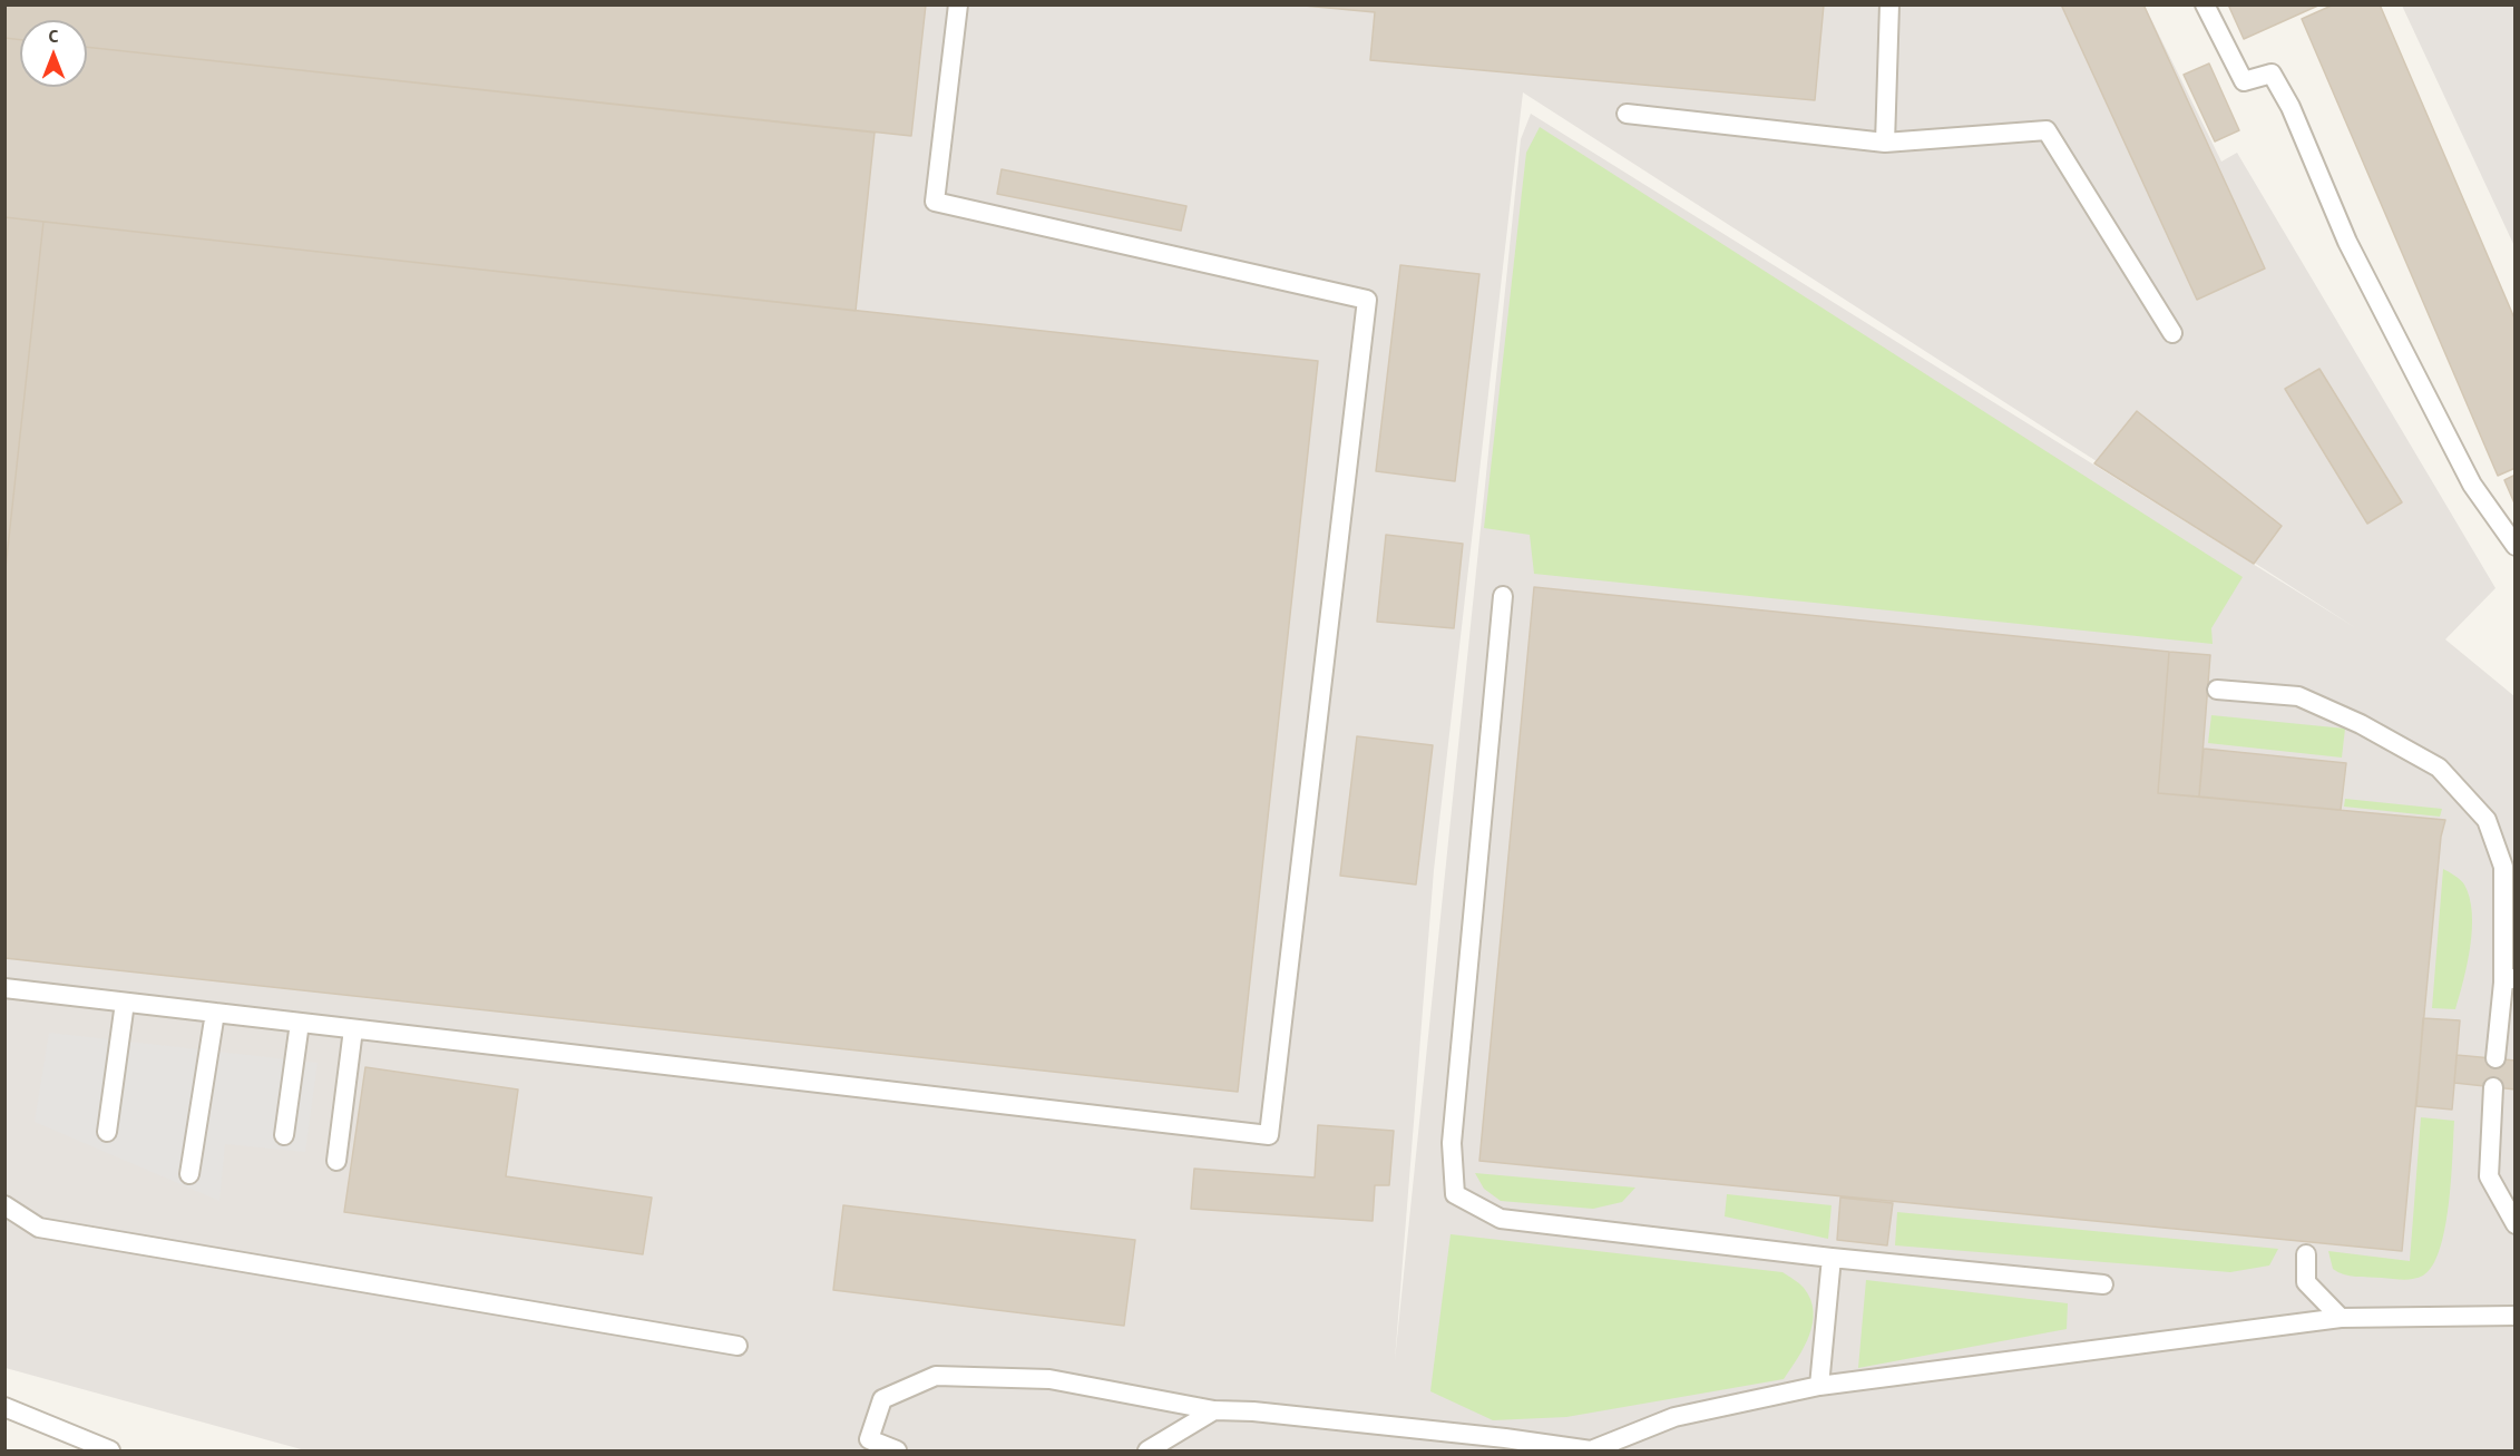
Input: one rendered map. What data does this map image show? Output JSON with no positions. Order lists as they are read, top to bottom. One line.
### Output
{"north":"top"}
